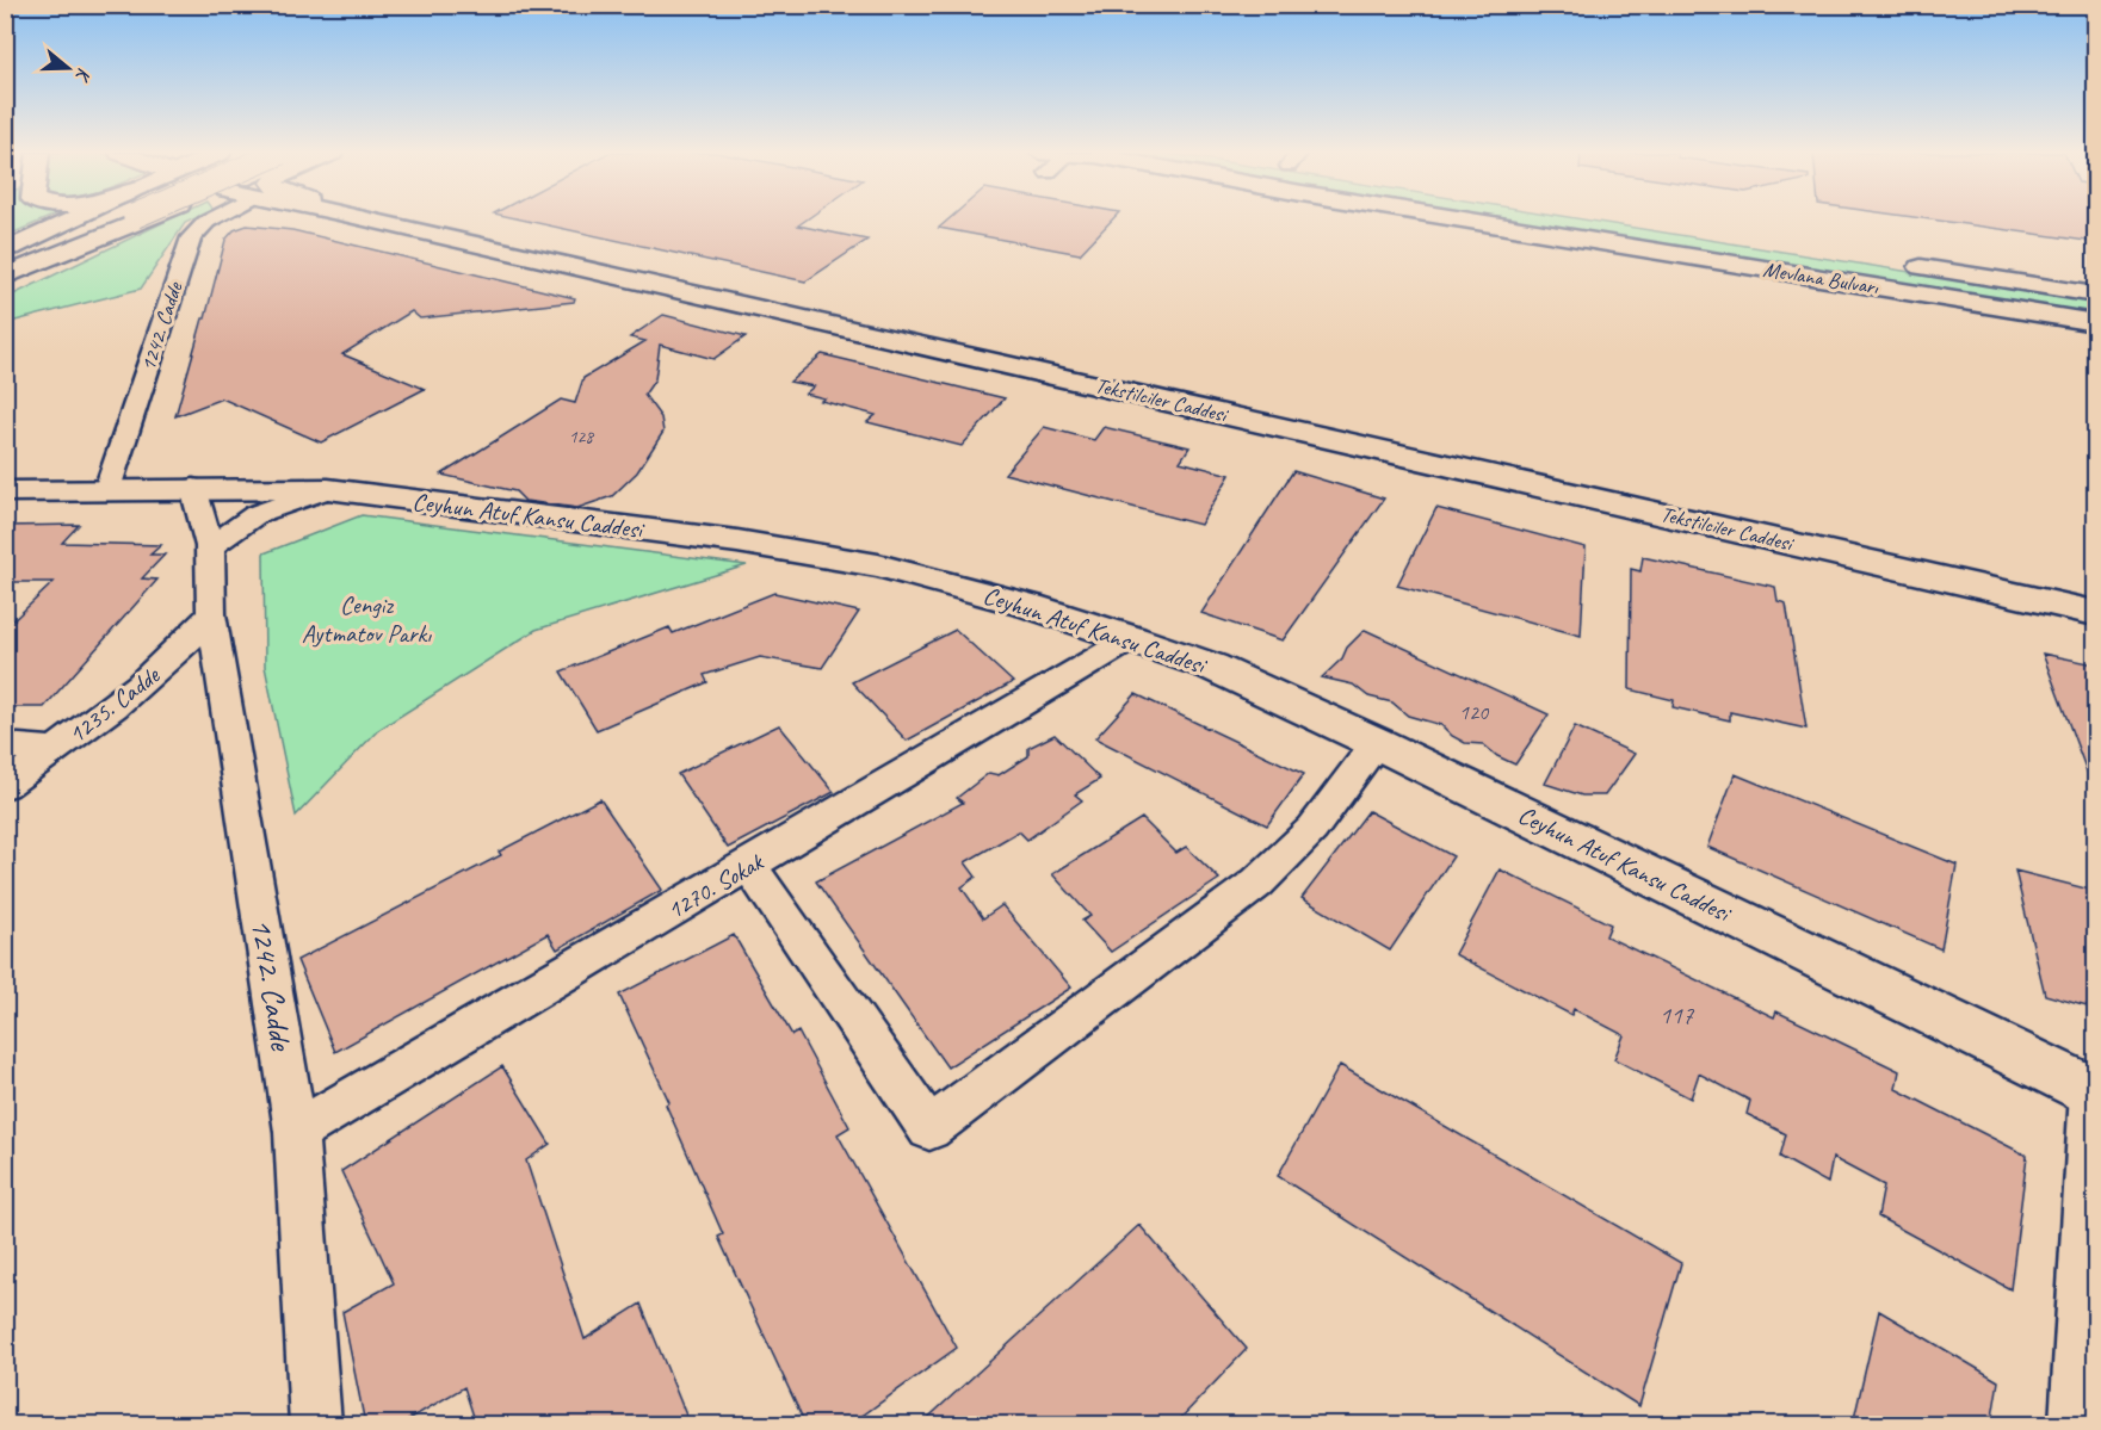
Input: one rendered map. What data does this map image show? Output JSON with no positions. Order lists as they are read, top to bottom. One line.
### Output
{"streets":{"main road":["Mevlana Bulvarı","Tekstilciler Caddesi","Ceyhun Atuf Kansu Caddesi"],"street":["1242. Cadde","1235. Cadde","1270. Sokak"]},"crossings":[["1242. Cadde","Ceyhun Atuf Kansu Caddesi"],["1242. Cadde","1235. Cadde"],["1242. Cadde","1270. Sokak"],["Ceyhun Atuf Kansu Caddesi","1270. Sokak"]],"parks":["Cengiz Aytmatov Parkı"],"house_numbers":["128","120","117"],"north":"right"}
